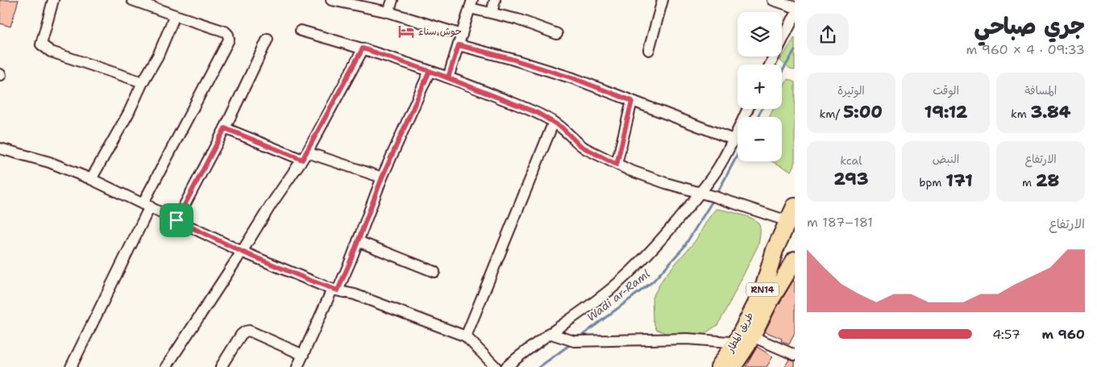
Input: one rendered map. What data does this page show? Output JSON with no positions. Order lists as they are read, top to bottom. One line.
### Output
{"streets":{"main road":["RN14","طريق المطار"]},"water":["Wadi ar-Raml"],"places":{"hotel":["حوش سناء"]},"page":{"heading":["جري صباحي","09:33 · 4 × 960 m"],"map_buttons":["+","−"],"stats":[["المسافة","3.84 km"],["الوقت","19:12"],["الوتيرة","5:00 /km"],["الارتفاع","28 m"],["النبض","171 bpm"],["kcal","293"]],"chart":["الارتفاع","181–187 m"],"list":[{"name":"960 m","note":"4:57"}]}}
